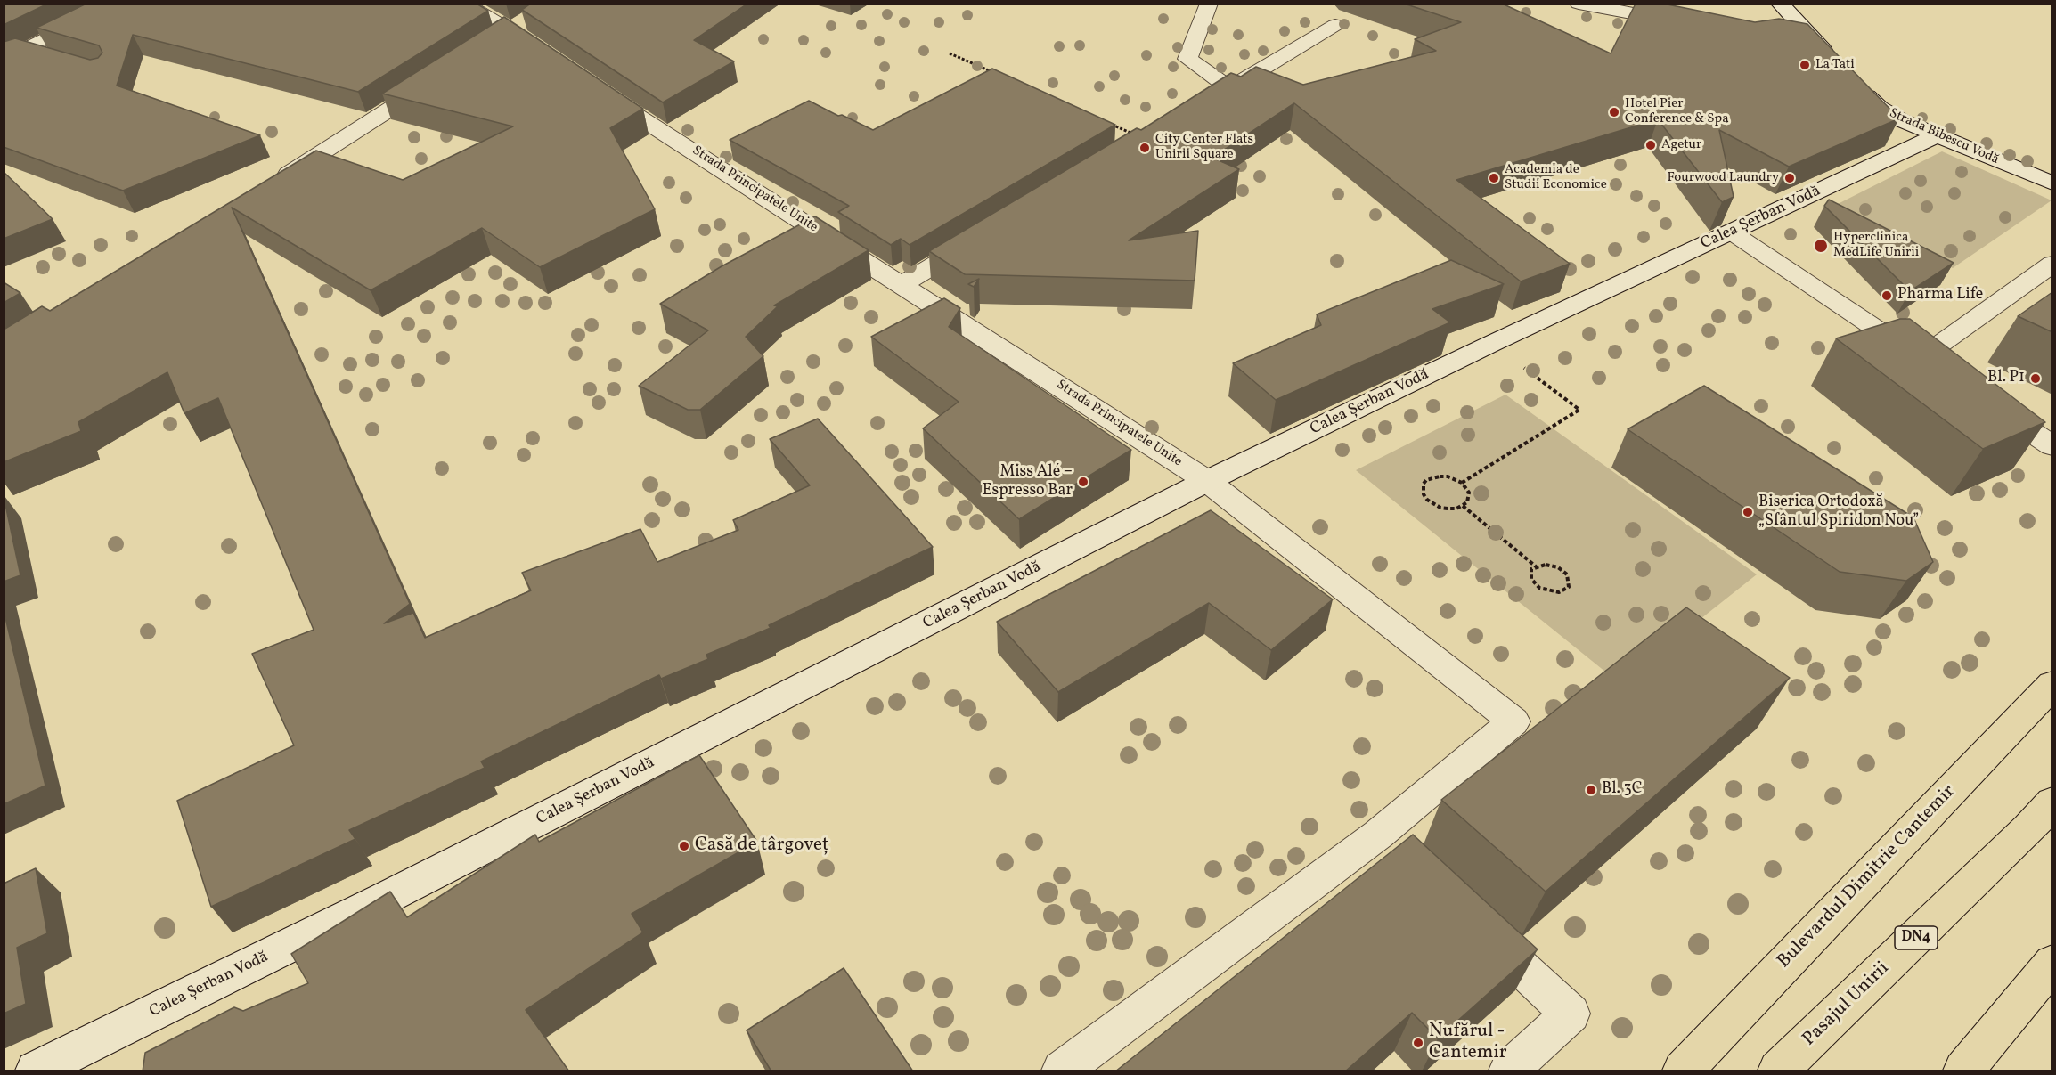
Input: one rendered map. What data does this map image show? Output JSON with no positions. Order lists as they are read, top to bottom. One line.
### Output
{"streets":{"main road":["Bulevardul Dimitrie Cantemir","DN4","Pasajul Unirii"],"street":["Strada Bibescu Vodă","Strada Principatele Unite","Calea Șerban Vodă"]},"crossings":[["Strada Bibescu Vodă","Calea Șerban Vodă"],["Strada Principatele Unite","Calea Șerban Vodă"]],"places":["La Tati","Hotel Pier Conference & Spa","Agetur","City Center Flats Unirii Square","Academia de Studii Economice","Fourwood Laundry","Hyperclinica MedLife Unirii","Pharma Life","Bl. P1","Miss Alé – Espresso Bar","Biserica Ortodoxă „Sfântul Spiridon Nou”","Bl. 3C","Casă de târgoveț","Nufărul - Cantemir"]}
